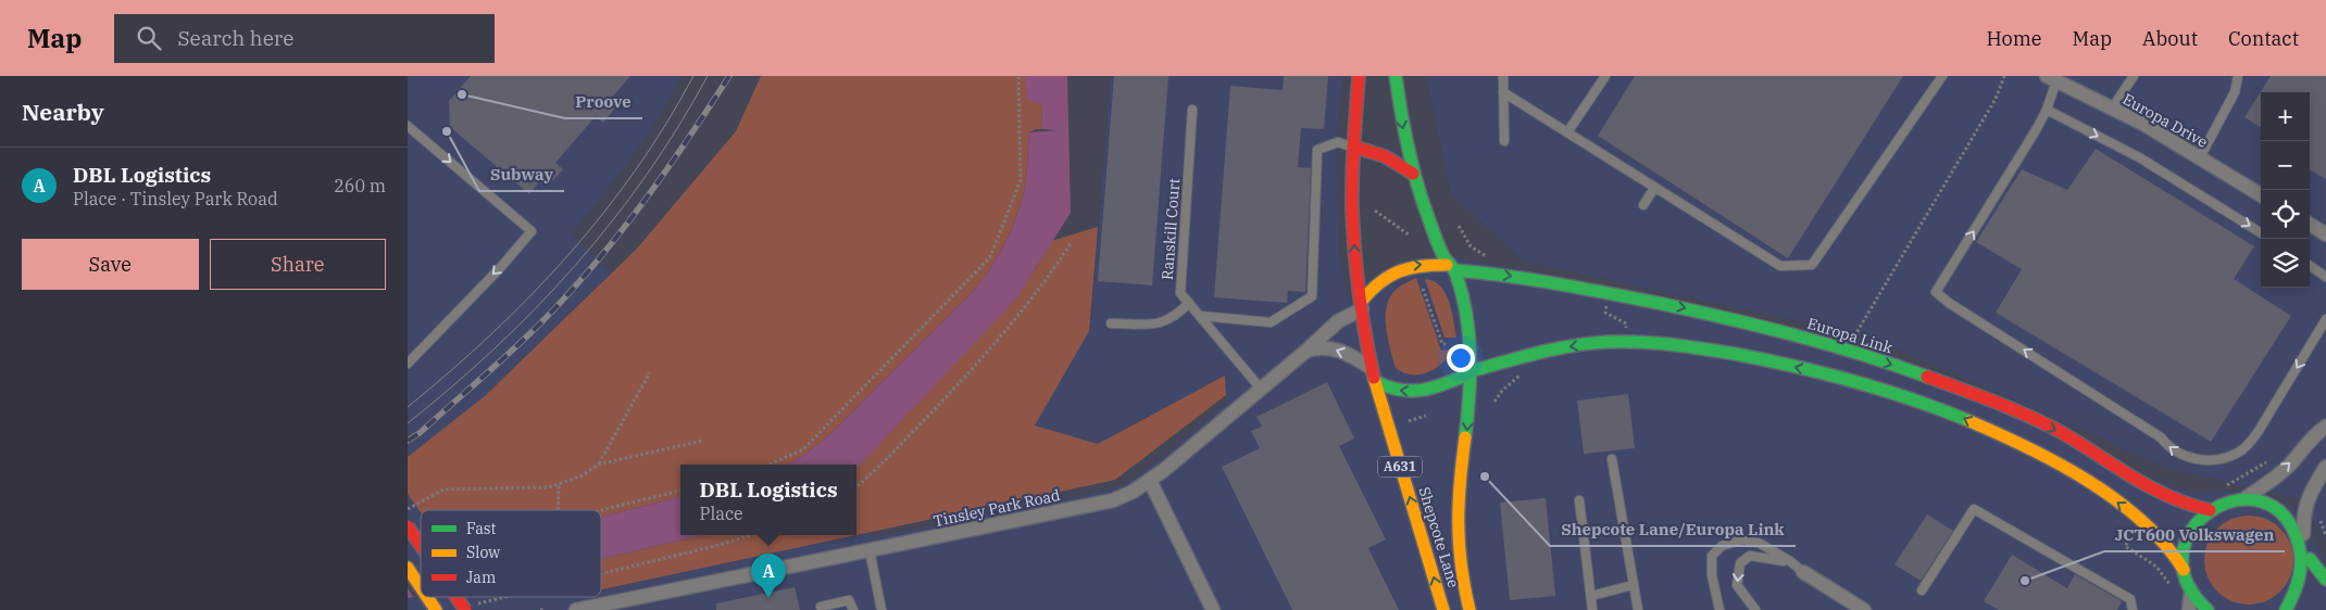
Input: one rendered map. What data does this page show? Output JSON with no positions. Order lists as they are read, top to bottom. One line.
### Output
{"streets":{"main road":["Europa Link","A631","Shepcote Lane"],"street":["Europa Drive","Tinsley Park Road"],"lane":["Ranskill Court"]},"crossings":[["Ranskill Court","Tinsley Park Road"],["Europa Link","Tinsley Park Road"],["Europa Link","Shepcote Lane"],["Tinsley Park Road","Shepcote Lane"]],"places":["Proove","Subway","Shepcote Lane/Europa Link","JCT600 Volkswagen"],"legend":["Fast","Slow","Jam"],"page":{"header":"Map","search":"Search here","nav":["Home","Map","About","Contact"],"heading":"Nearby","map_buttons":["+","−"],"list":[{"mark":"A","name":"DBL Logistics","note":"Place · Tinsley Park Road","value":"260 m"}],"buttons":["Save","Share"],"popup":["DBL Logistics","Place"],"pins":"A"}}
